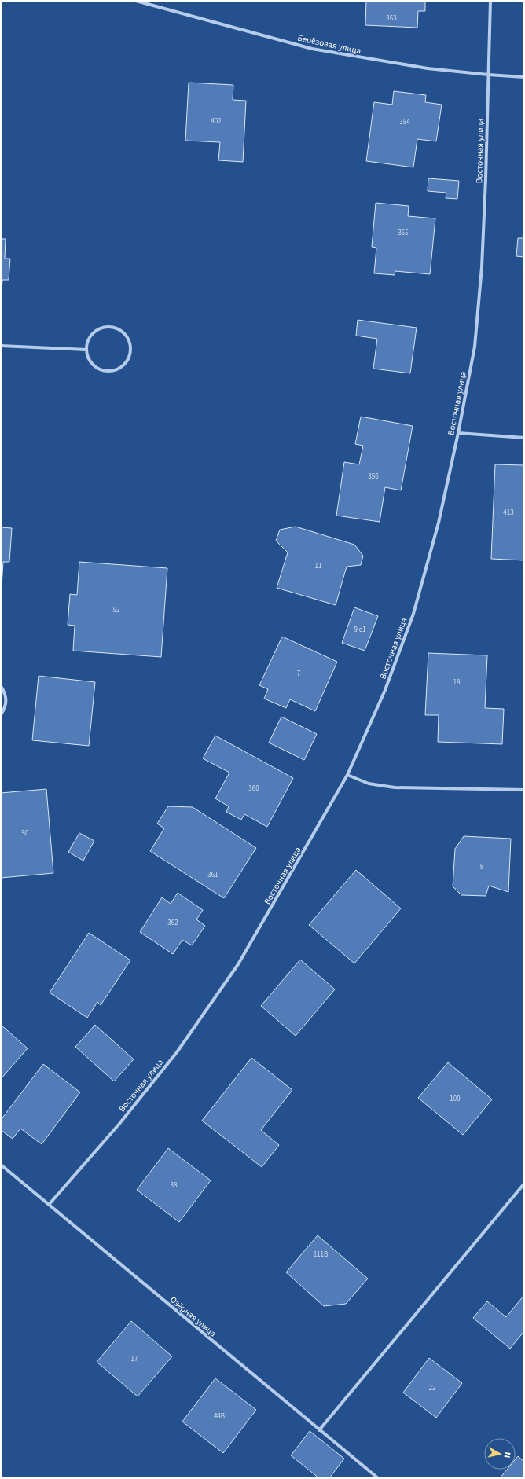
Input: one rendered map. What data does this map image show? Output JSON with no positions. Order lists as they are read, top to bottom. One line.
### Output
{"streets":{"street":["Берёзовая улица","Восточная улица","Озёрная улица"]},"crossings":[["Берёзовая улица","Восточная улица"],["Восточная улица","Озёрная улица"]],"house_numbers":["353","402","354","355","356","413","11","52","9 с1","7","18","360","50","8","361","362","109","38","111В","17","22","44В"],"north":"right"}
